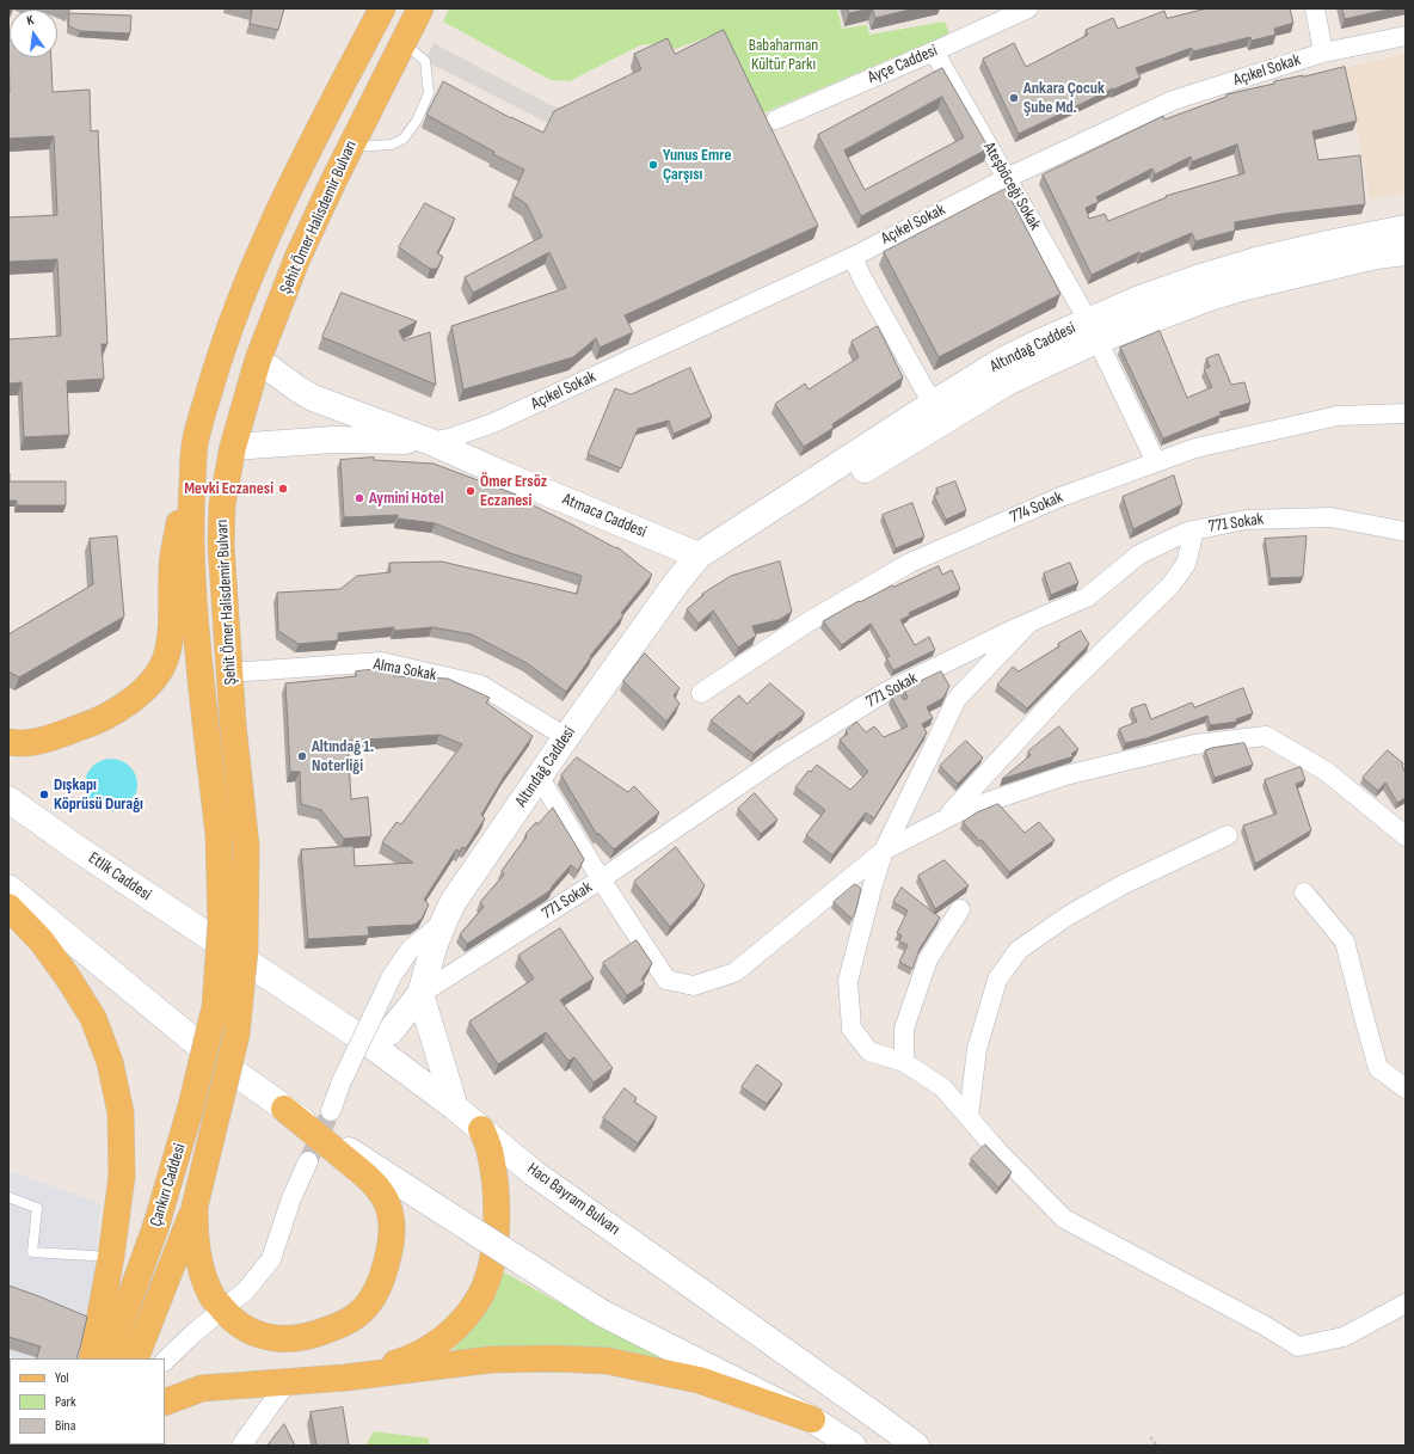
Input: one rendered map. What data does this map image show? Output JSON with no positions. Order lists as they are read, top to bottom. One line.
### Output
{"streets":{"main road":["Şehit Ömer Halisdemir Bulvarı","Altındağ Caddesi","Atmaca Caddesi","Etlik Caddesi","Çankırı Caddesi","Hacı Bayram Bulvarı"],"street":["Ayçe Caddesi","Açıkel Sokak","Ateşböceği Sokak","774 Sokak","771 Sokak","Alma Sokak"]},"crossings":[["Ayçe Caddesi","Ateşböceği Sokak"],["Açıkel Sokak","Ateşböceği Sokak"],["Açıkel Sokak","Atmaca Caddesi"],["Ateşböceği Sokak","Altındağ Caddesi"],["Ateşböceği Sokak","774 Sokak"],["Şehit Ömer Halisdemir Bulvarı","Atmaca Caddesi"],["Şehit Ömer Halisdemir Bulvarı","Alma Sokak"],["Şehit Ömer Halisdemir Bulvarı","Çankırı Caddesi"],["Altındağ Caddesi","Atmaca Caddesi"],["Altındağ Caddesi","771 Sokak"],["Altındağ Caddesi","Alma Sokak"],["Altındağ Caddesi","Hacı Bayram Bulvarı"],["Etlik Caddesi","Hacı Bayram Bulvarı"]],"parks":["Babaharman Kültür Parkı"],"places":["Ankara Çocuk Şube Md.","Yunus Emre Çarşısı","Mevki Eczanesi","Ömer Ersöz Eczanesi","Aymini Hotel","Altındağ 1. Noterliği","Dışkapı Köprüsü Durağı"],"legend":["Yol","Park","Bina"],"north":"top"}
